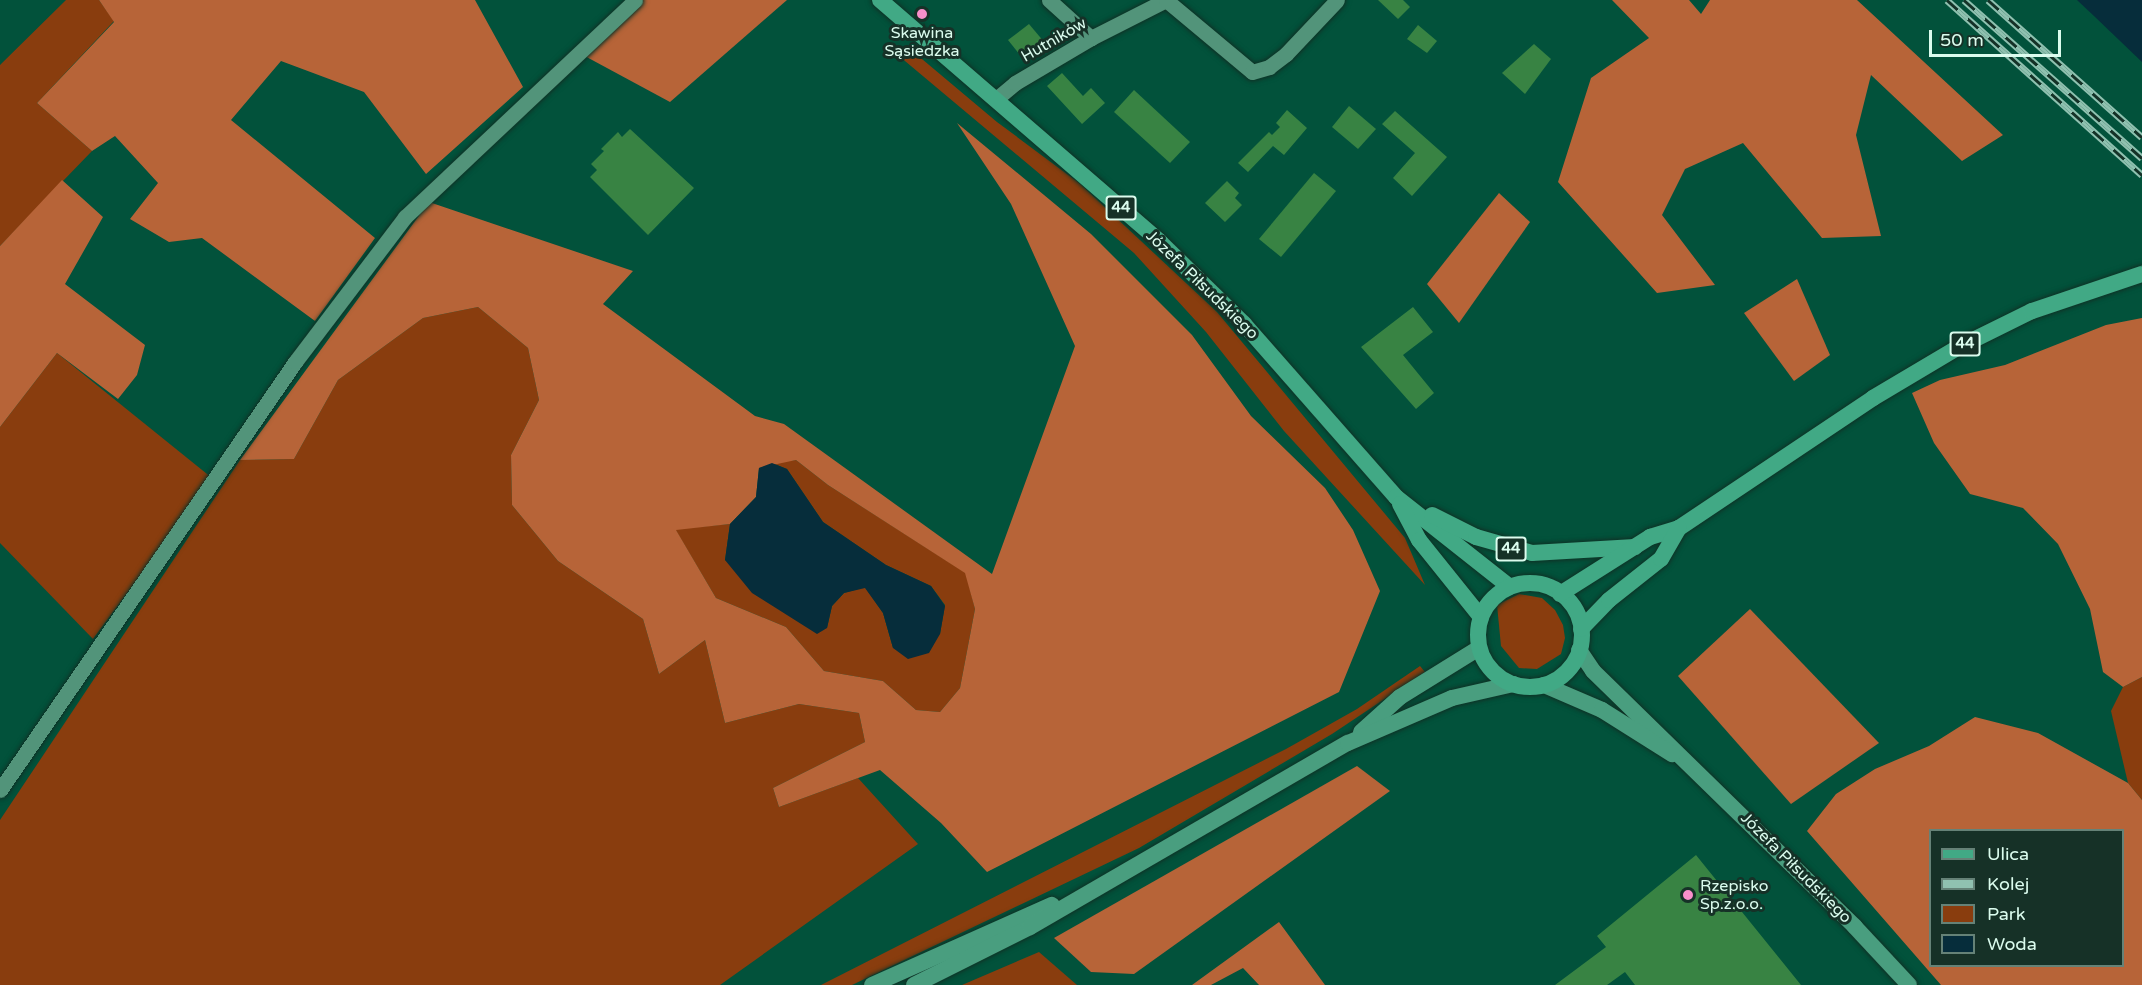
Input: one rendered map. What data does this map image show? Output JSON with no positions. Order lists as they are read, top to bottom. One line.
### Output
{"streets":{"main road":["44","Józefa Piłsudskiego"],"street":["Hutników"]},"crossings":[["Hutników","Józefa Piłsudskiego"],["44","Józefa Piłsudskiego"]],"places":["Skawina Sąsiedzka","Rzepisko Sp.z.o.o."],"legend":["Ulica","Kolej","Park","Woda"],"scale_bar":"50 m"}
